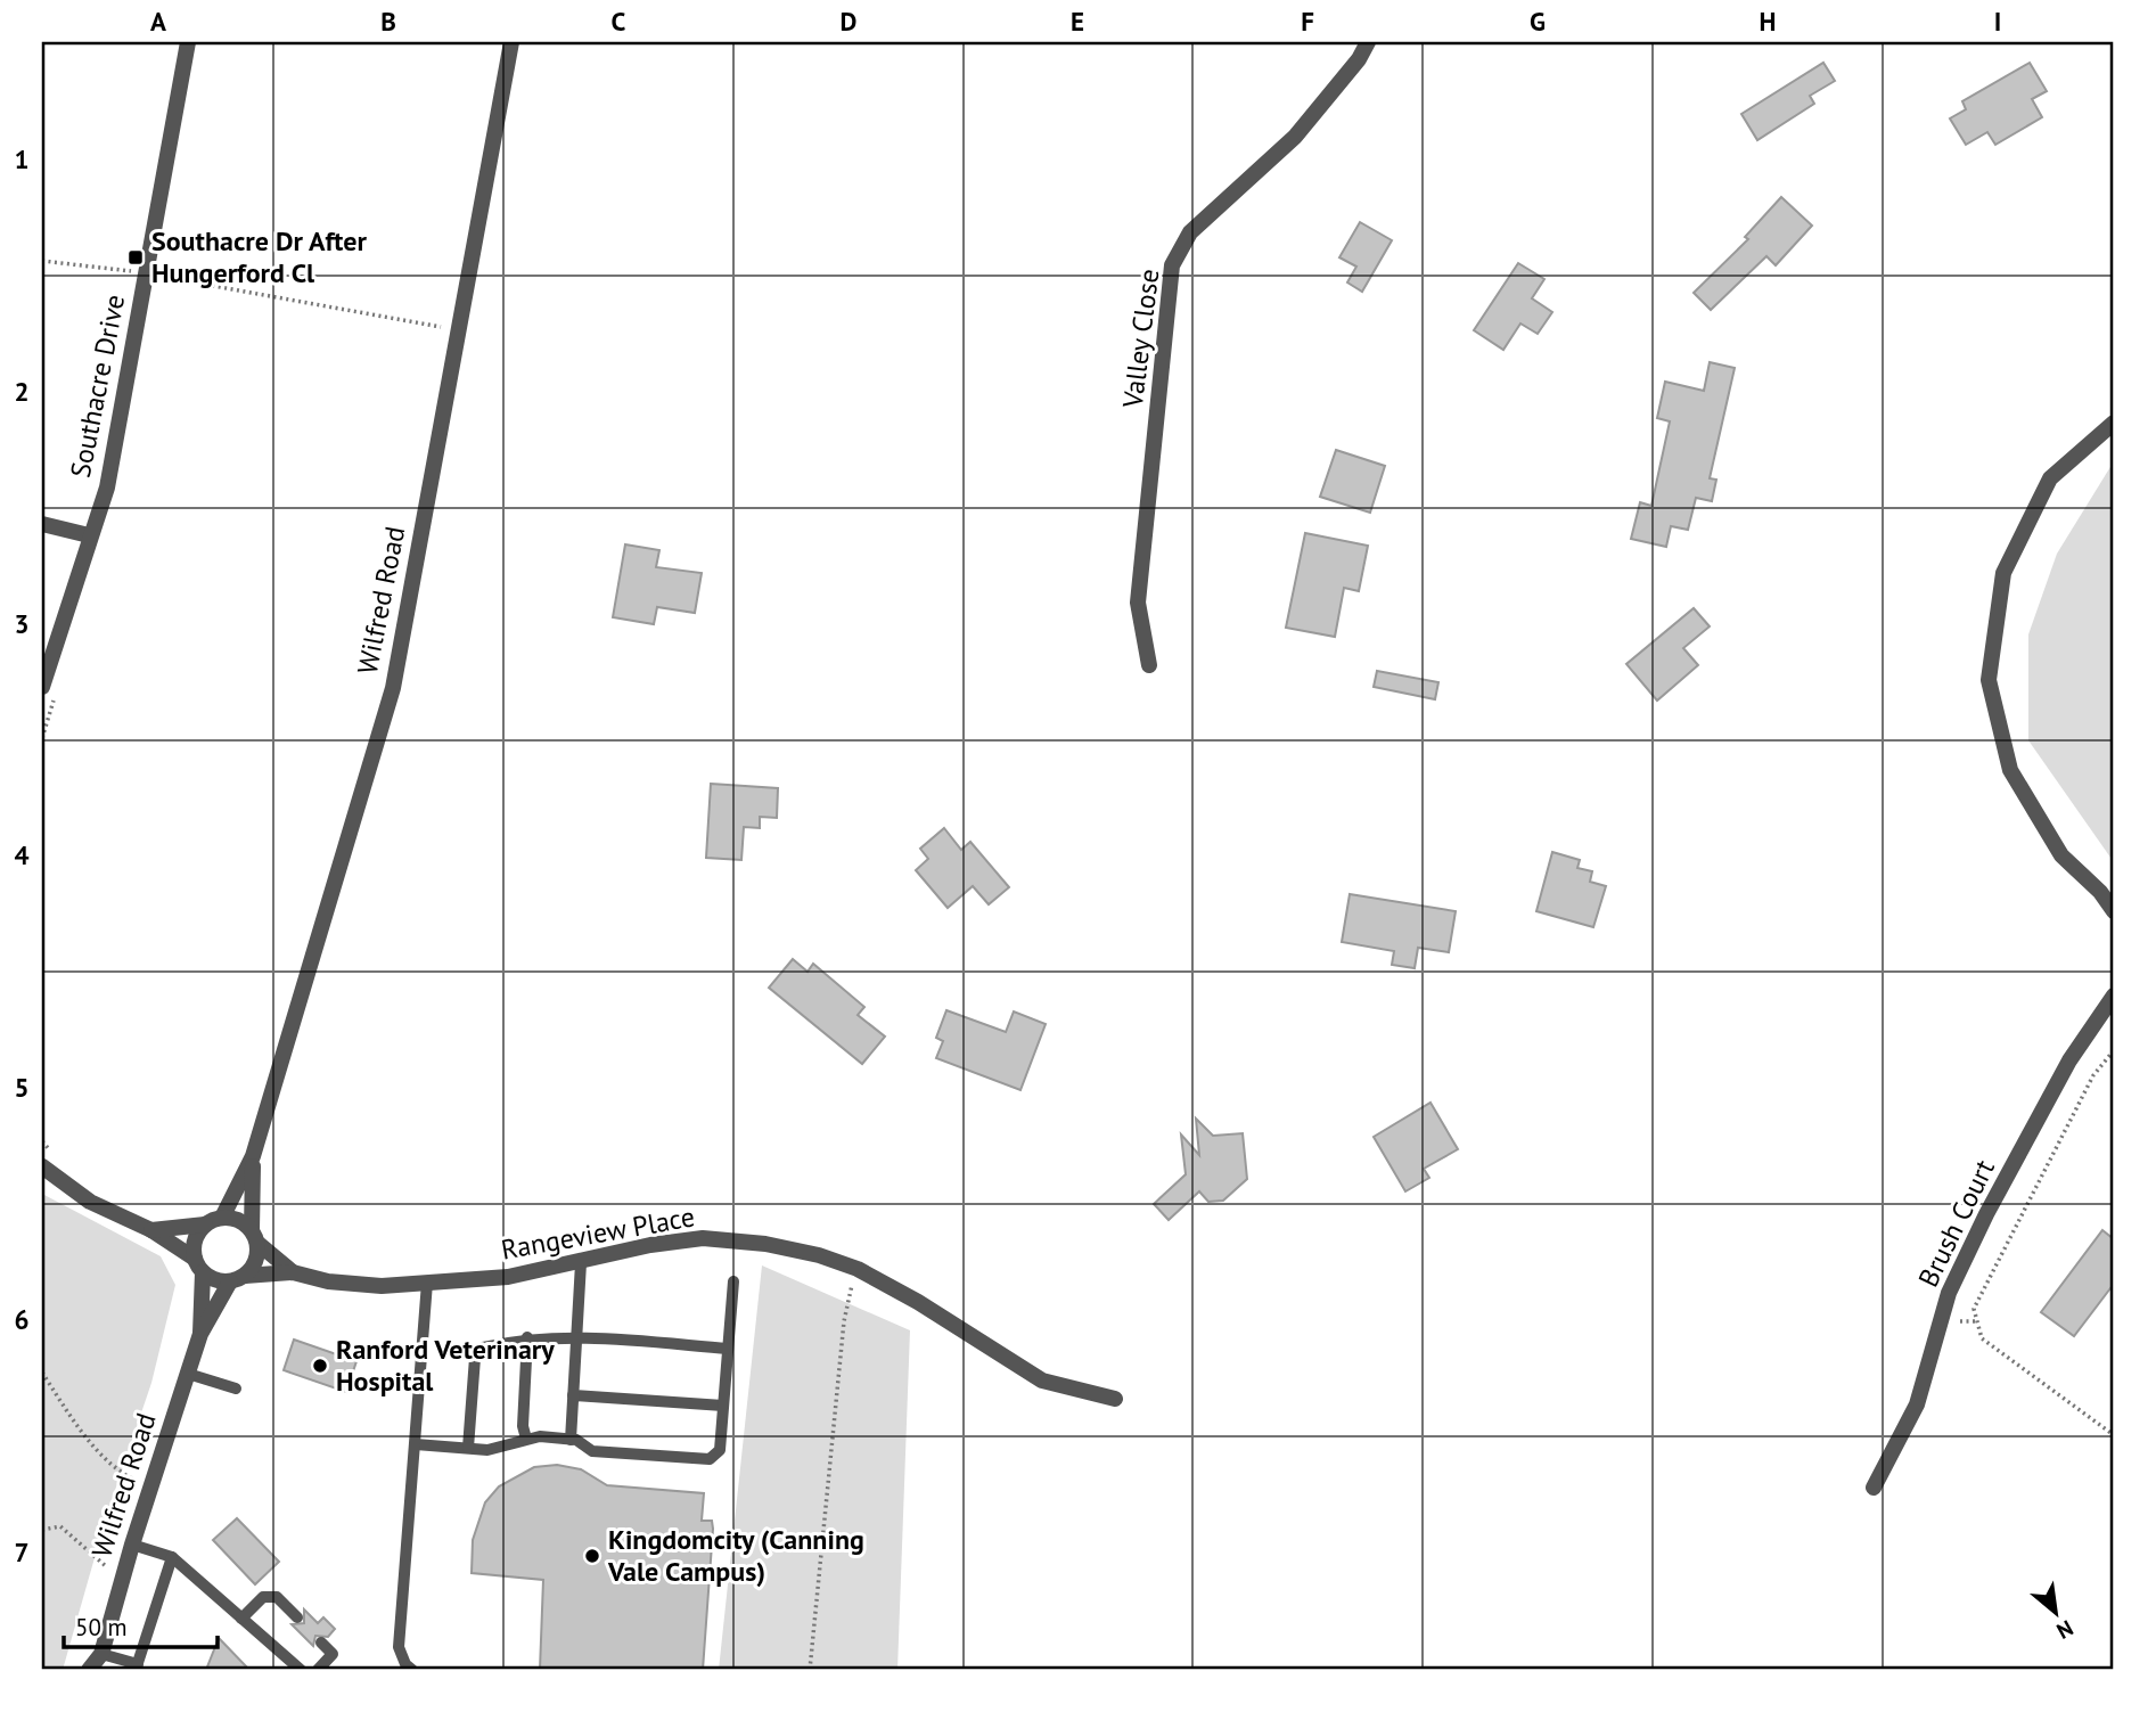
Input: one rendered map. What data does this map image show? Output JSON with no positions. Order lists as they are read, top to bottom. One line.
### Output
{"streets":{"street":["Valley Close","Southacre Drive","Wilfred Road","Brush Court","Rangeview Place"]},"crossings":[["Wilfred Road","Rangeview Place"]],"places":{"transit":["Southacre Dr After Hungerford Cl"],"other":["Ranford Veterinary Hospital","Kingdomcity (Canning Vale Campus)"]},"scale_bar":"50 m","north":"bottom right","grid":{"columns":["A","B","C","D","E","F","G","H","I"],"rows":["1","2","3","4","5","6","7"]}}
